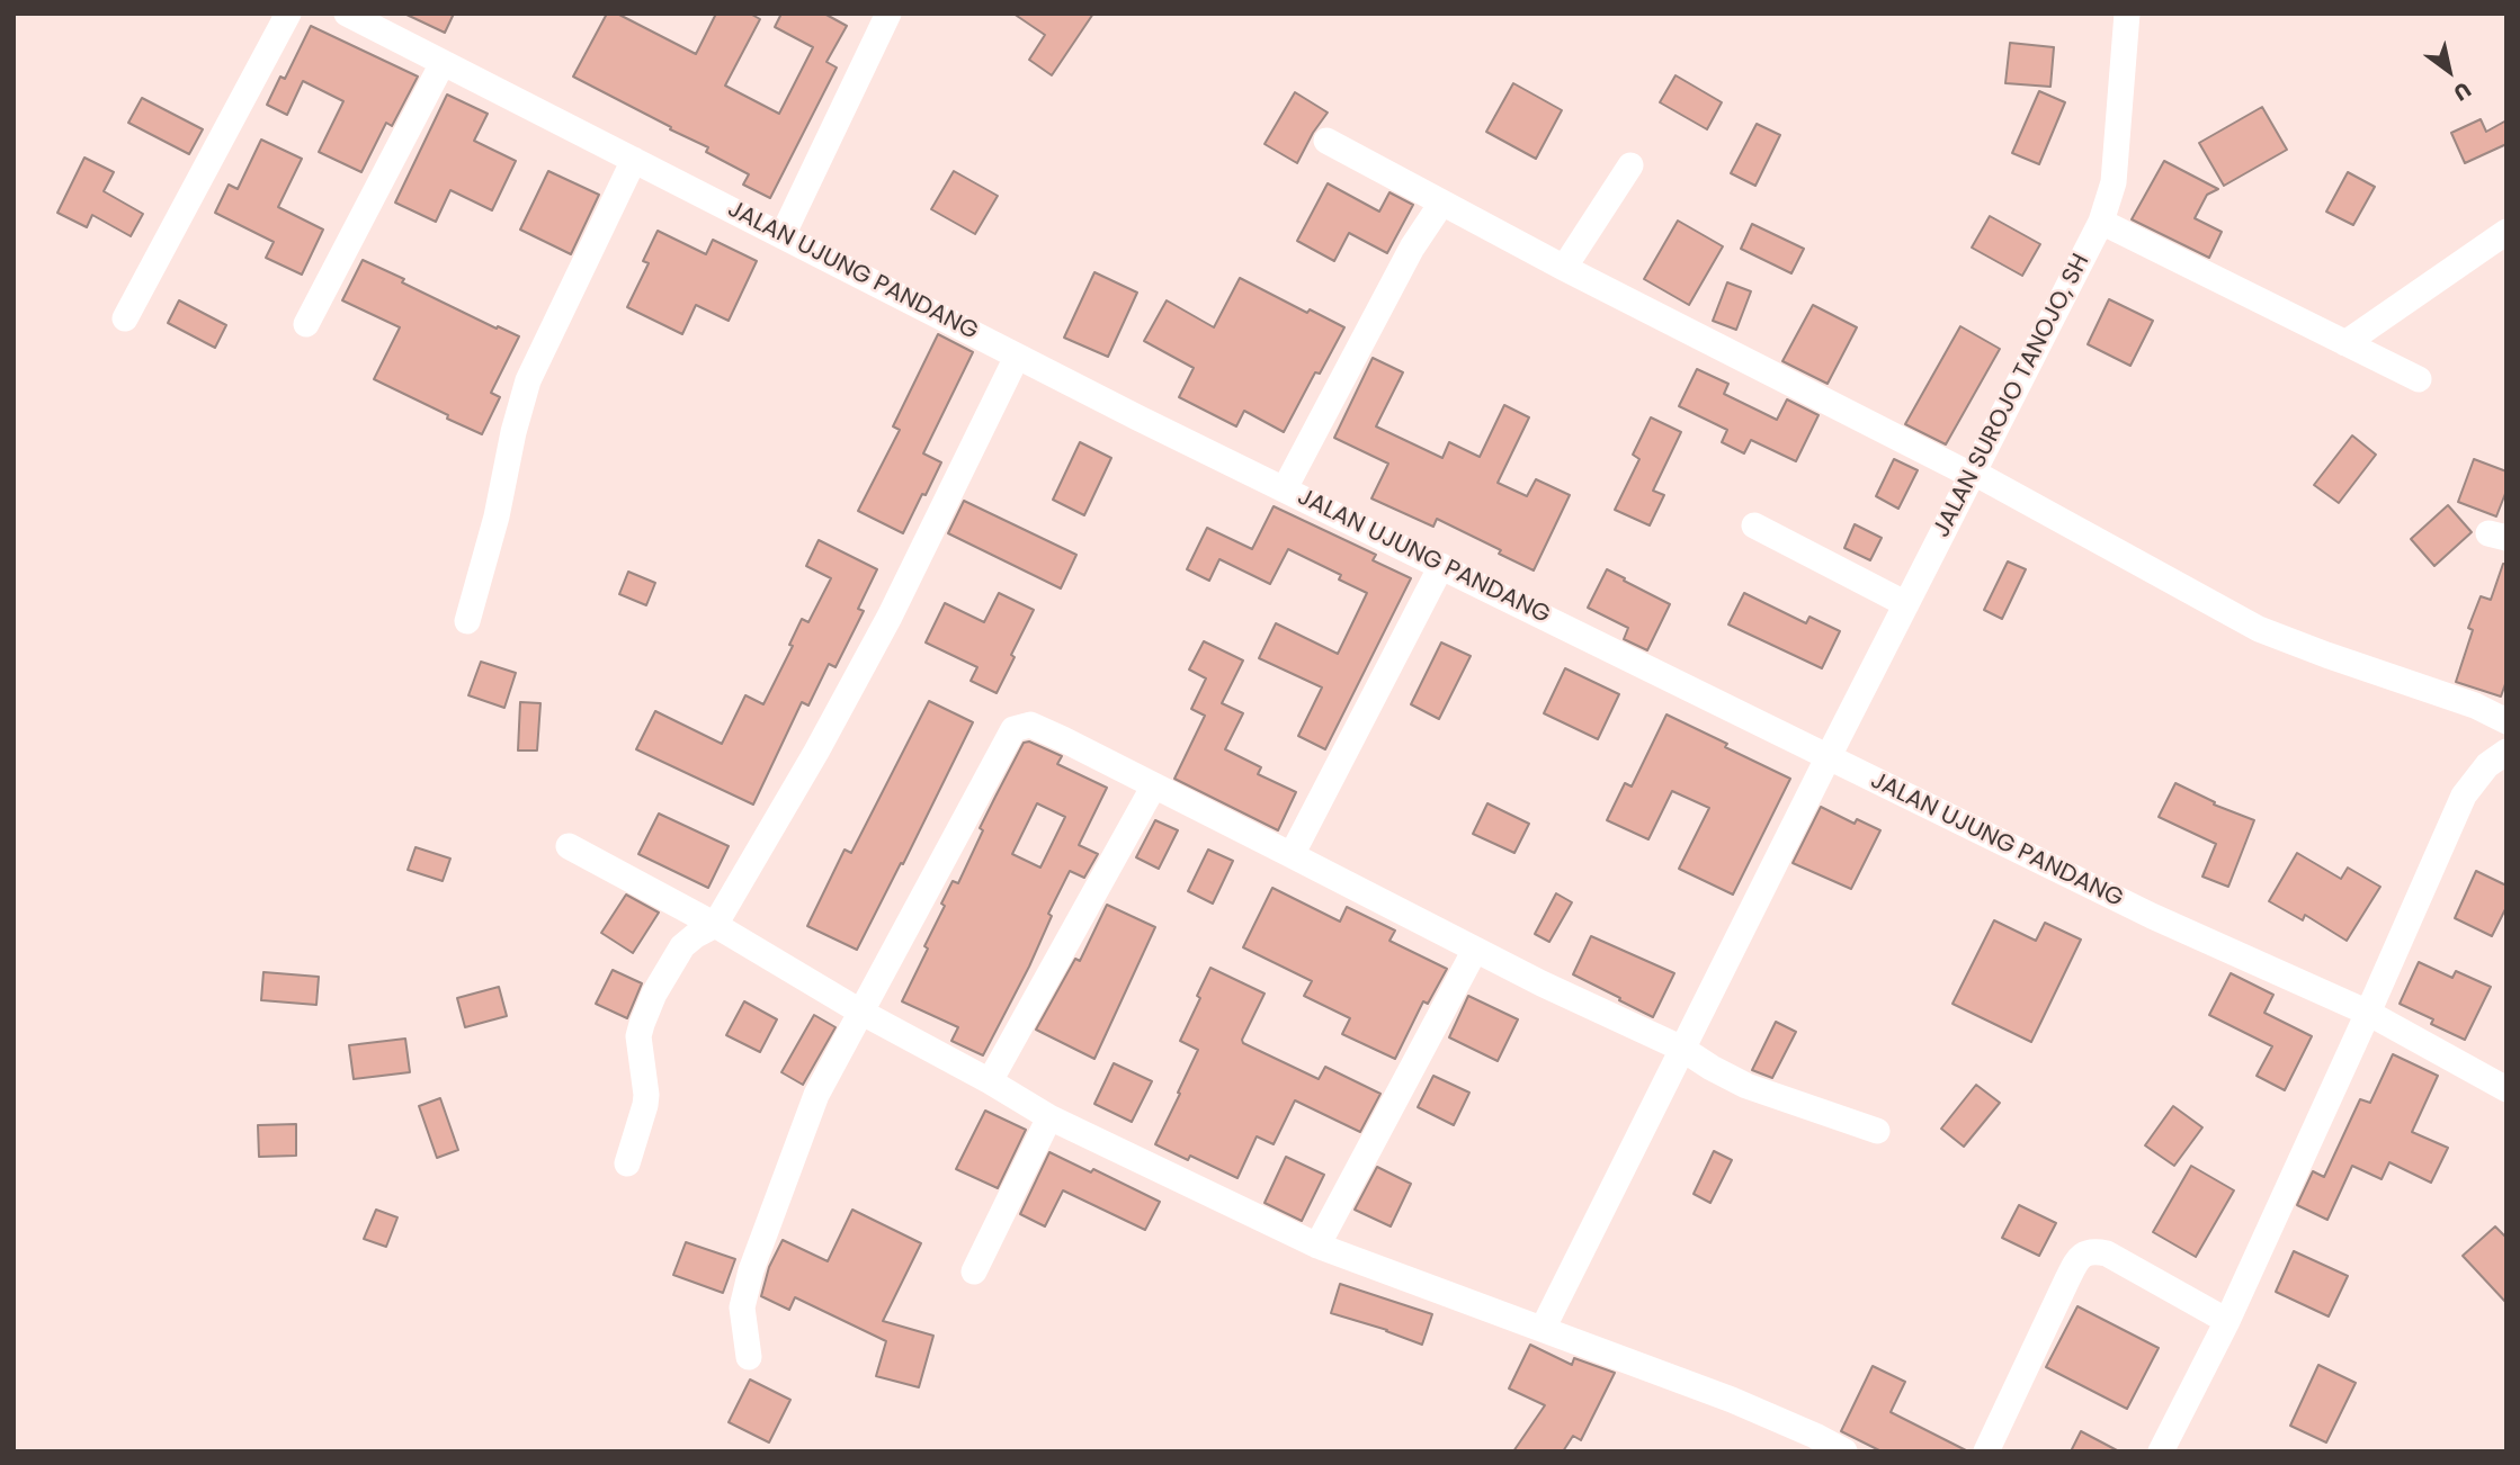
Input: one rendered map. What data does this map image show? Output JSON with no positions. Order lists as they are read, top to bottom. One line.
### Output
{"streets":{"street":["JALAN UJUNG PANDANG","JALAN SUROJO TANOJO, SH"]},"crossings":[["JALAN UJUNG PANDANG","JALAN SUROJO TANOJO, SH"]],"north":"bottom right"}
